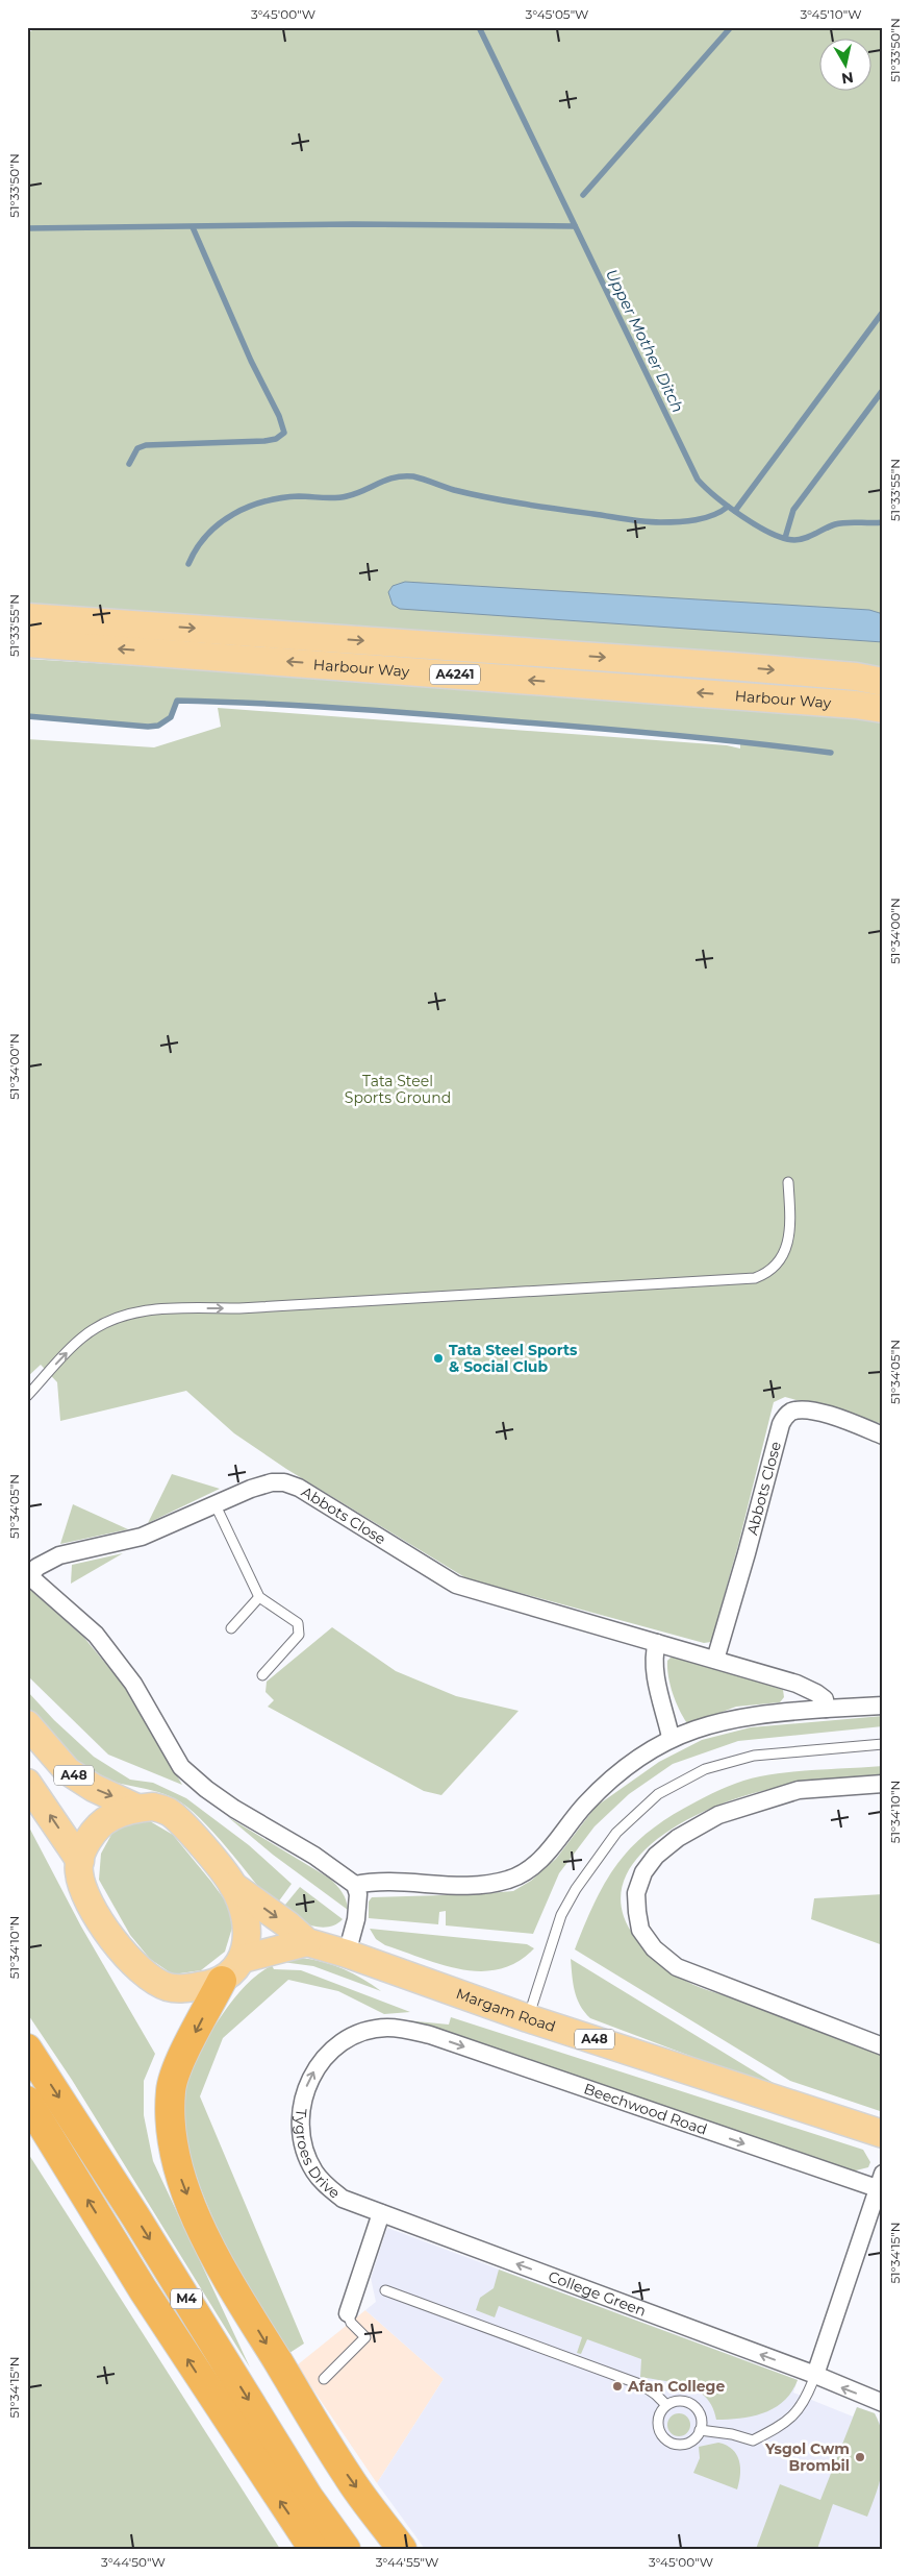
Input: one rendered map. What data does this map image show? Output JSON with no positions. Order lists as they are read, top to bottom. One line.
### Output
{"streets":{"highway":["M4"],"main road":["Harbour Way","A4241","A48","Margam Road"],"street":["Abbots Close","Beechwood Road","Tygroes Drive","College Green"]},"crossings":[["A48","Margam Road"],["Beechwood Road","Tygroes Drive"],["Tygroes Drive","College Green"]],"one_way":["Beechwood Road","College Green"],"water":["Upper Mother Ditch"],"parks":["Tata Steel Sports Ground"],"places":["Tata Steel Sports & Social Club","Afan College","Ysgol Cwm Brombil"],"north":"bottom","coordinates":["3°45'00\"W","3°45'05\"W","3°45'10\"W","51°33'50\"N","51°33'55\"N","51°34'00\"N","51°34'05\"N","51°34'10\"N","51°34'15\"N","3°44'50\"W","3°44'55\"W"]}
